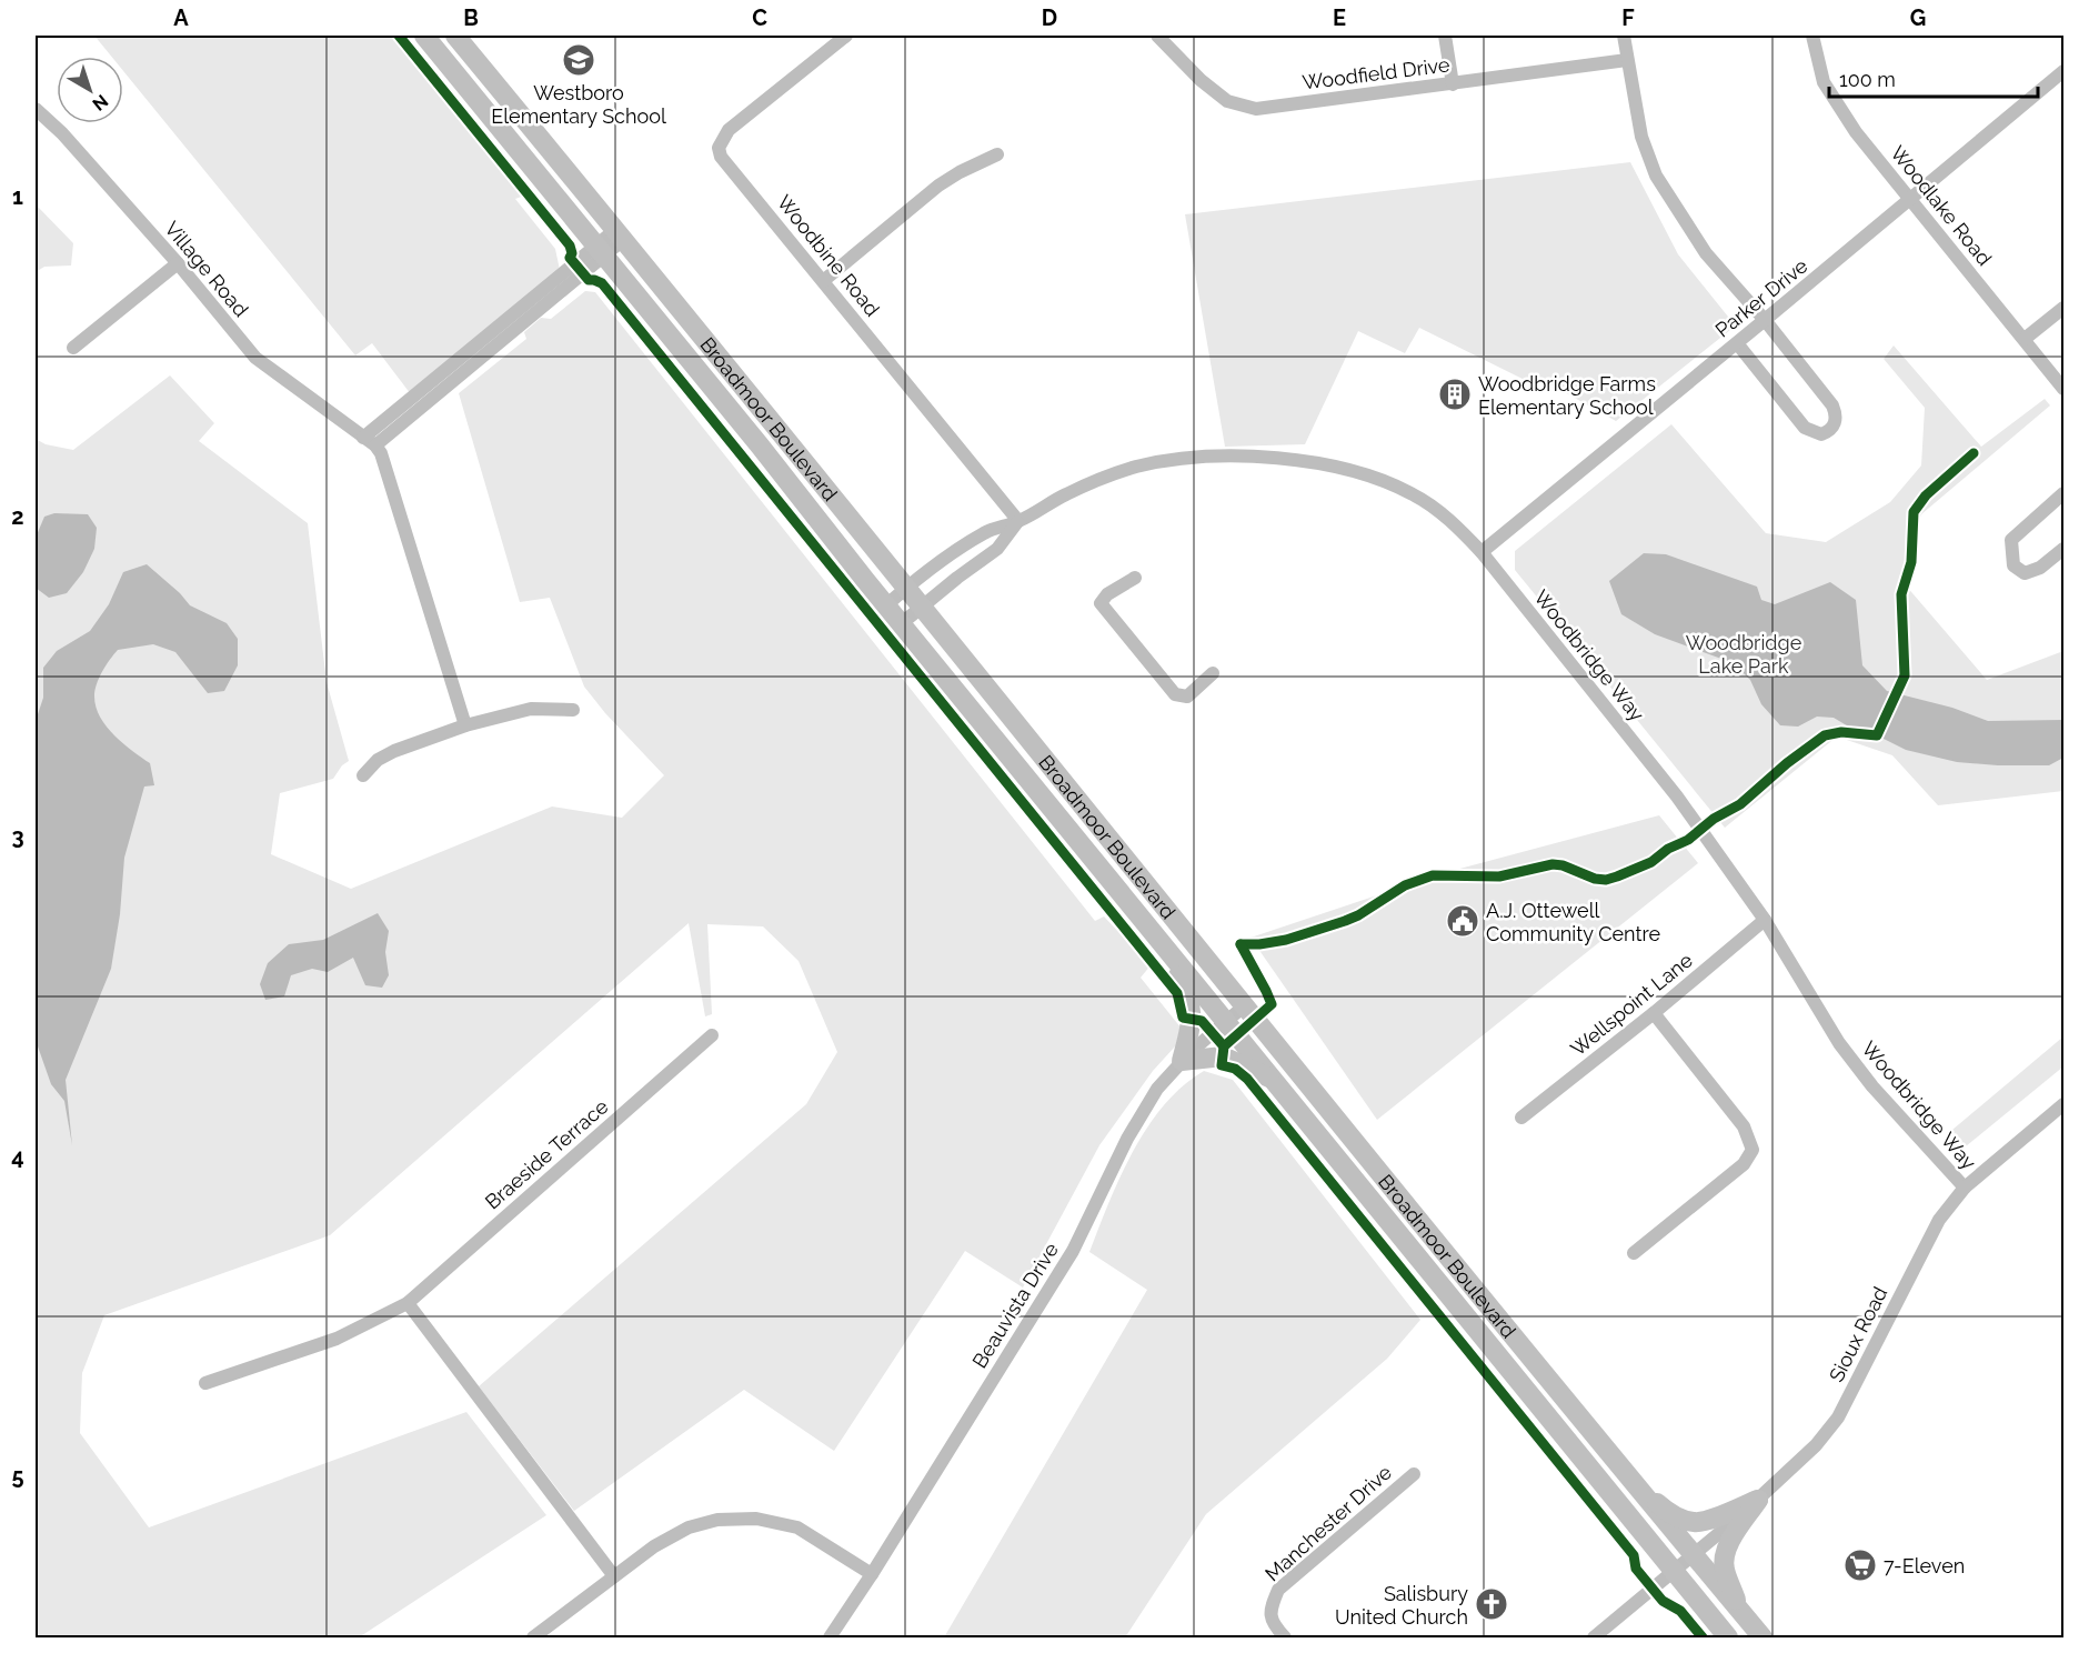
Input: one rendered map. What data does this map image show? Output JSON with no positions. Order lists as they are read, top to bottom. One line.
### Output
{"streets":{"main road":["Broadmoor Boulevard"],"street":["Woodfield Drive","Woodlake Road","Woodbine Road","Village Road","Parker Drive","Woodbridge Way","Wellspoint Lane","Braeside Terrace","Beauvista Drive","Sioux Road","Manchester Drive"]},"crossings":[["Woodlake Road","Parker Drive"],["Woodbine Road","Woodbridge Way"],["Parker Drive","Woodbridge Way"],["Broadmoor Boulevard","Woodbridge Way"],["Broadmoor Boulevard","Beauvista Drive"],["Broadmoor Boulevard","Sioux Road"],["Woodbridge Way","Wellspoint Lane"],["Woodbridge Way","Sioux Road"]],"parks":["Woodbridge Lake Park"],"places":{"school or university":["Westboro Elementary School"],"building":["Woodbridge Farms Elementary School"],"public building":["A.J. Ottewell Community Centre"],"supermarket":["7-Eleven"],"church":["Salisbury United Church"]},"scale_bar":"100 m","north":"bottom right","grid":{"columns":["A","B","C","D","E","F","G"],"rows":["1","2","3","4","5"]}}
